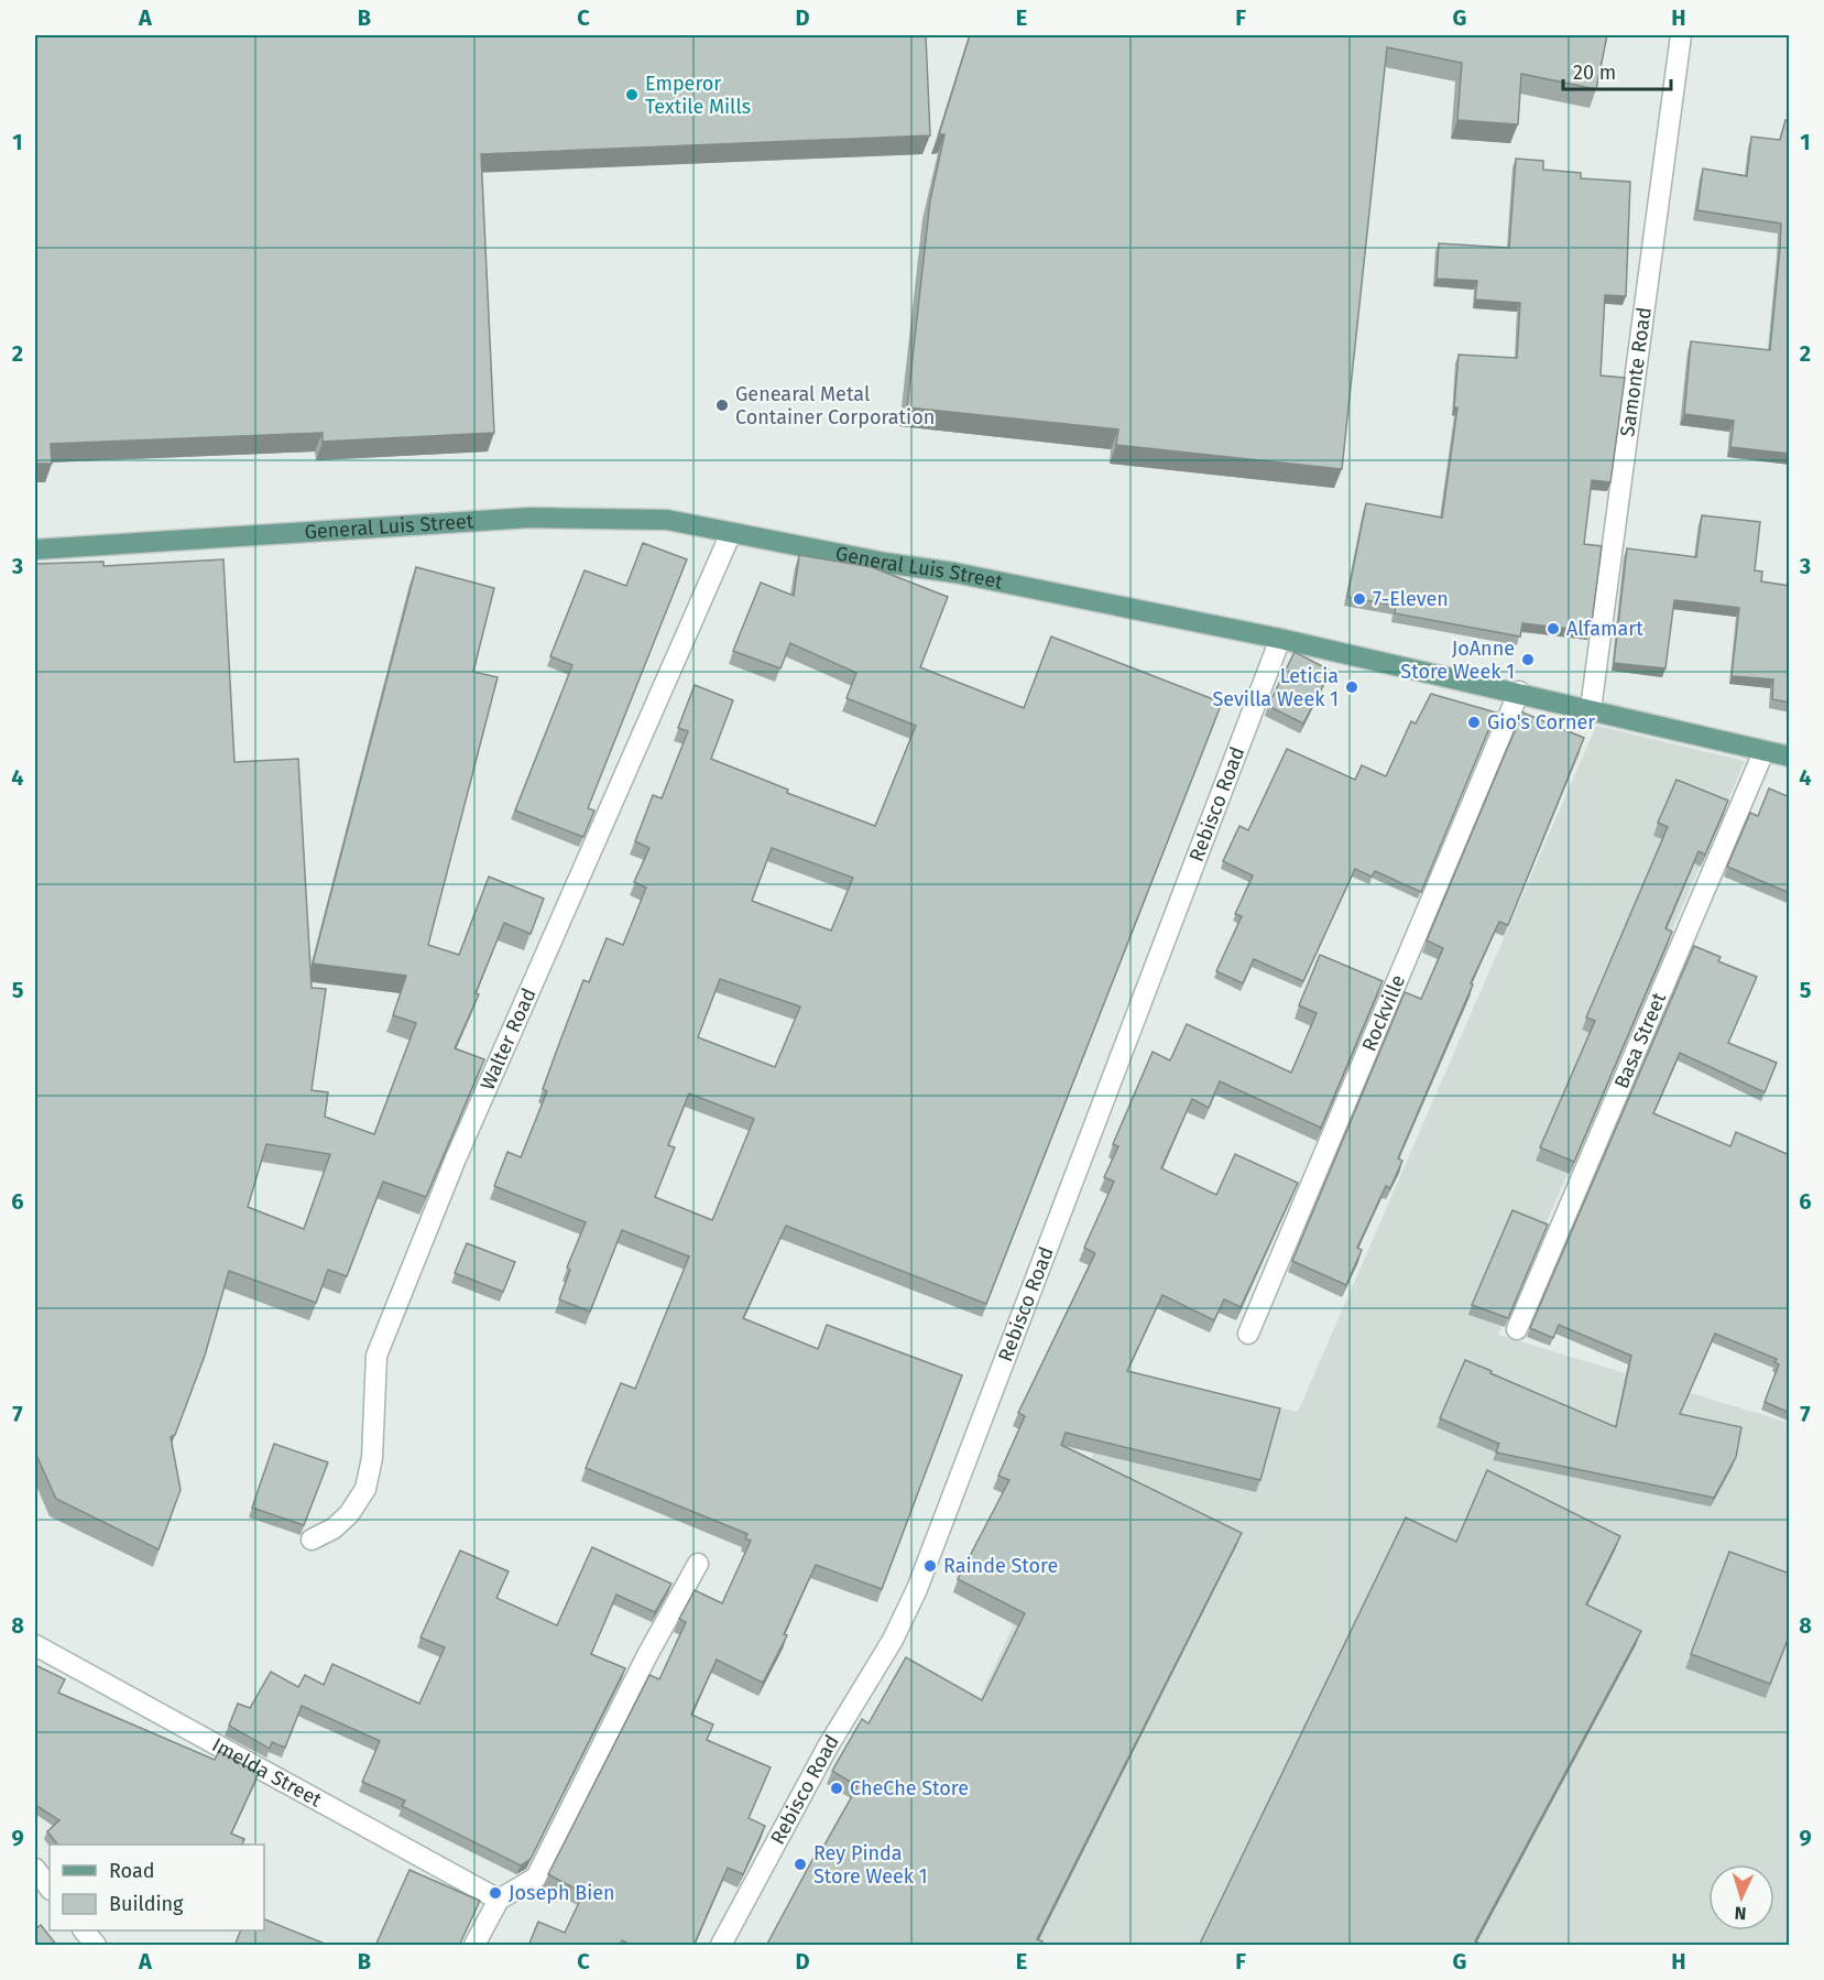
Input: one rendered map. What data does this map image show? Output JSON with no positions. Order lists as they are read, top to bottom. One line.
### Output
{"streets":{"main road":["General Luis Street"],"street":["Samonte Road","Rebisco Road","Rockville","Walter Road","Basa Street","Imelda Street"]},"crossings":[["Samonte Road","General Luis Street"],["General Luis Street","Rebisco Road"],["General Luis Street","Rockville"],["General Luis Street","Walter Road"],["General Luis Street","Basa Street"]],"places":["Emperor Textile Mills","Genearal Metal Container Corporation","7-Eleven","Alfamart","JoAnne Store Week 1","Leticia Sevilla Week 1","Gio's Corner","Rainde Store","CheChe Store","Rey Pinda Store Week 1","Joseph Bien"],"legend":["Road","Building"],"scale_bar":"20 m","north":"bottom","grid":{"columns":["A","B","C","D","E","F","G","H"],"rows":["1","2","3","4","5","6","7","8","9"]}}
